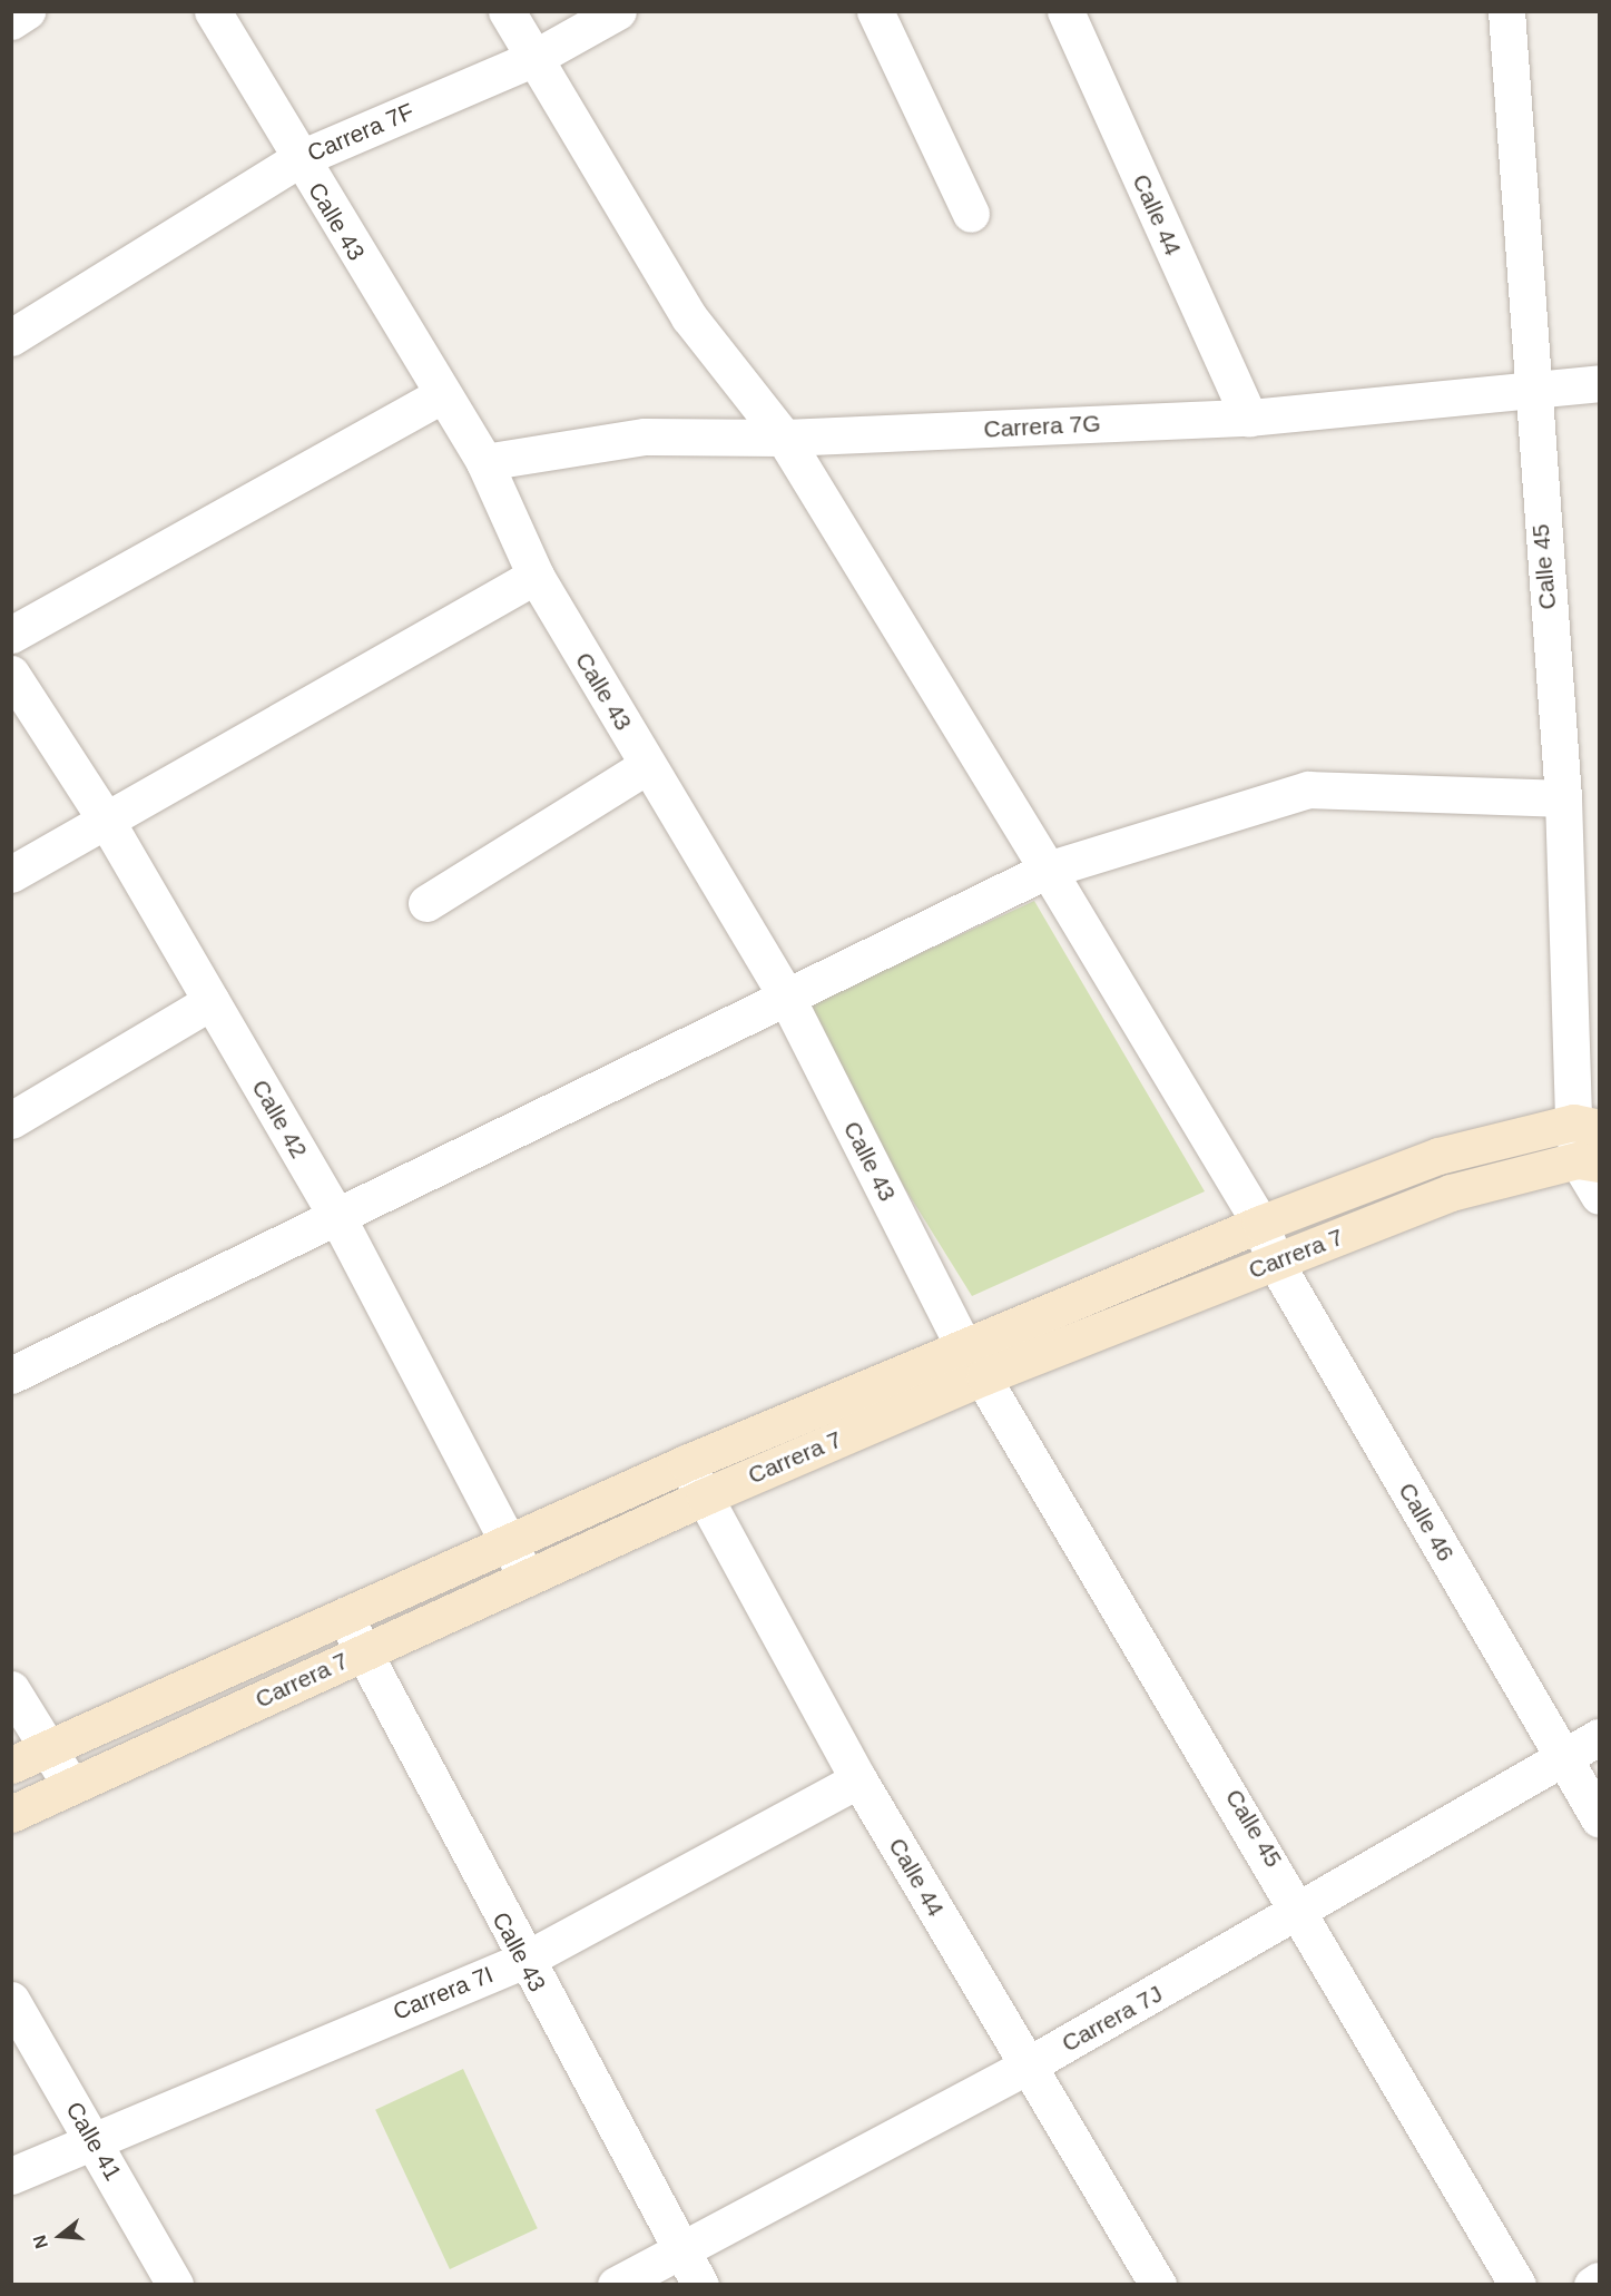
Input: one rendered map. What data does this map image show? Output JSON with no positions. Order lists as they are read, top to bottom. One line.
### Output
{"streets":{"street":["Carrera 7F","Calle 44","Calle 43","Carrera 7G","Calle 45","Calle 42","Carrera 7","Calle 46","Carrera 7I","Carrera 7J","Calle 41"]},"crossings":[["Carrera 7F","Calle 43"],["Calle 44","Carrera 7G"],["Calle 44","Carrera 7"],["Calle 44","Carrera 7I"],["Calle 44","Carrera 7J"],["Calle 43","Carrera 7G"],["Calle 43","Calle 45"],["Calle 43","Carrera 7"],["Calle 43","Carrera 7I"],["Calle 43","Carrera 7J"],["Carrera 7G","Calle 45"],["Calle 45","Carrera 7"],["Calle 45","Carrera 7J"],["Calle 42","Carrera 7"],["Carrera 7","Calle 46"],["Calle 46","Carrera 7J"],["Carrera 7I","Calle 41"]],"north":"left"}
